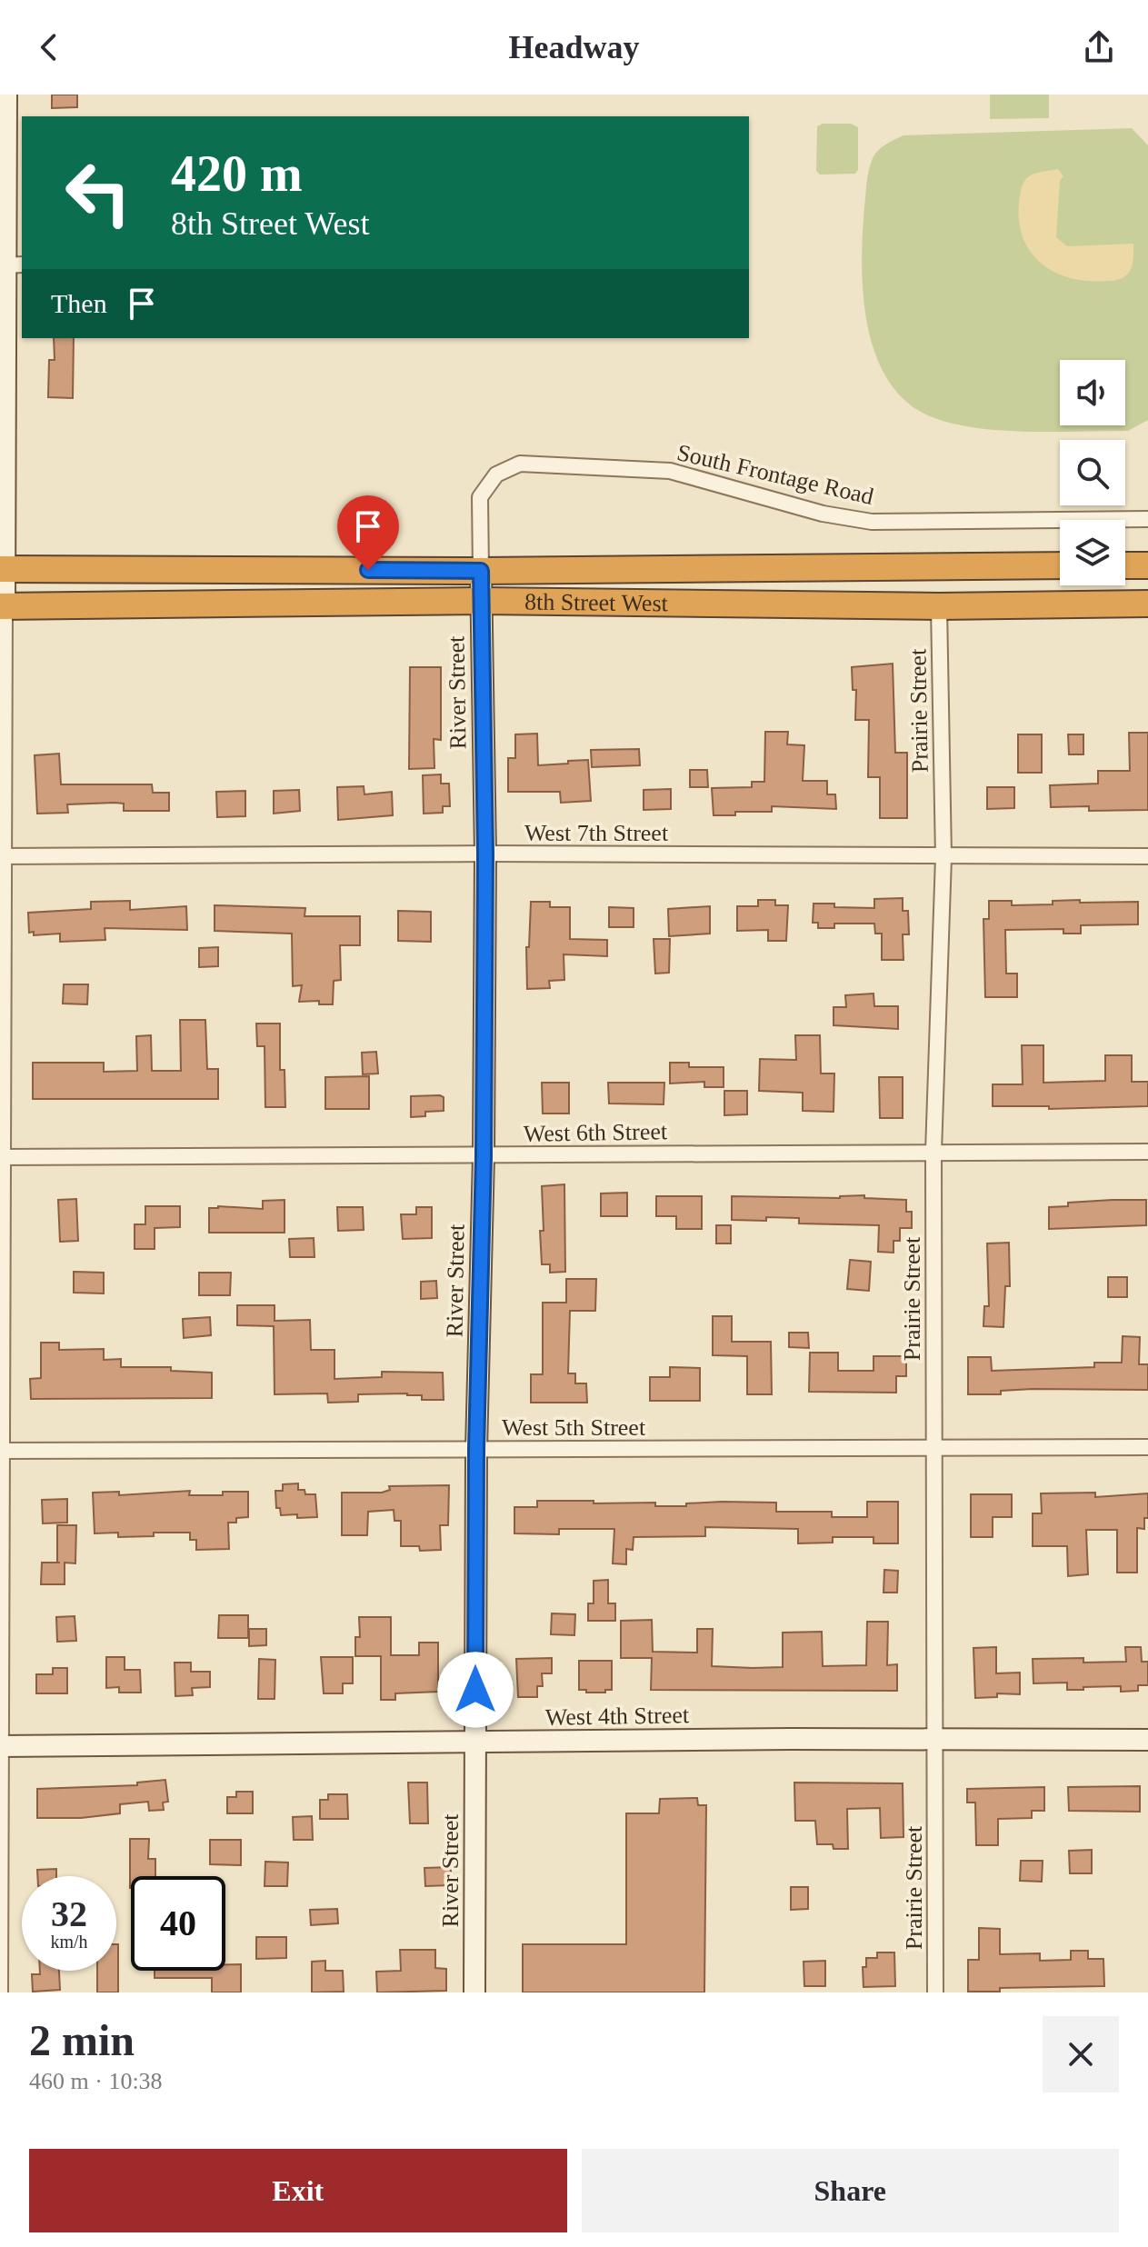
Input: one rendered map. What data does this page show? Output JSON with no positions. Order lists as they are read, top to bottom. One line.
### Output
{"streets":{"highway":["8th Street West"],"street":["South Frontage Road","River Street","Prairie Street","West 7th Street","West 6th Street","West 5th Street","West 4th Street"]},"crossings":[["South Frontage Road","8th Street West"],["South Frontage Road","River Street"],["8th Street West","River Street"],["8th Street West","Prairie Street"],["River Street","West 7th Street"],["River Street","West 6th Street"],["River Street","West 5th Street"],["River Street","West 4th Street"],["Prairie Street","West 7th Street"],["Prairie Street","West 6th Street"],["Prairie Street","West 5th Street"],["Prairie Street","West 4th Street"]],"page":{"header":"Headway","turn":["420 m","8th Street West"],"then":"Then","speed":"32 km/h","limit":"40","heading":["2 min","460 m · 10:38"],"buttons":["Exit","Share"]}}
